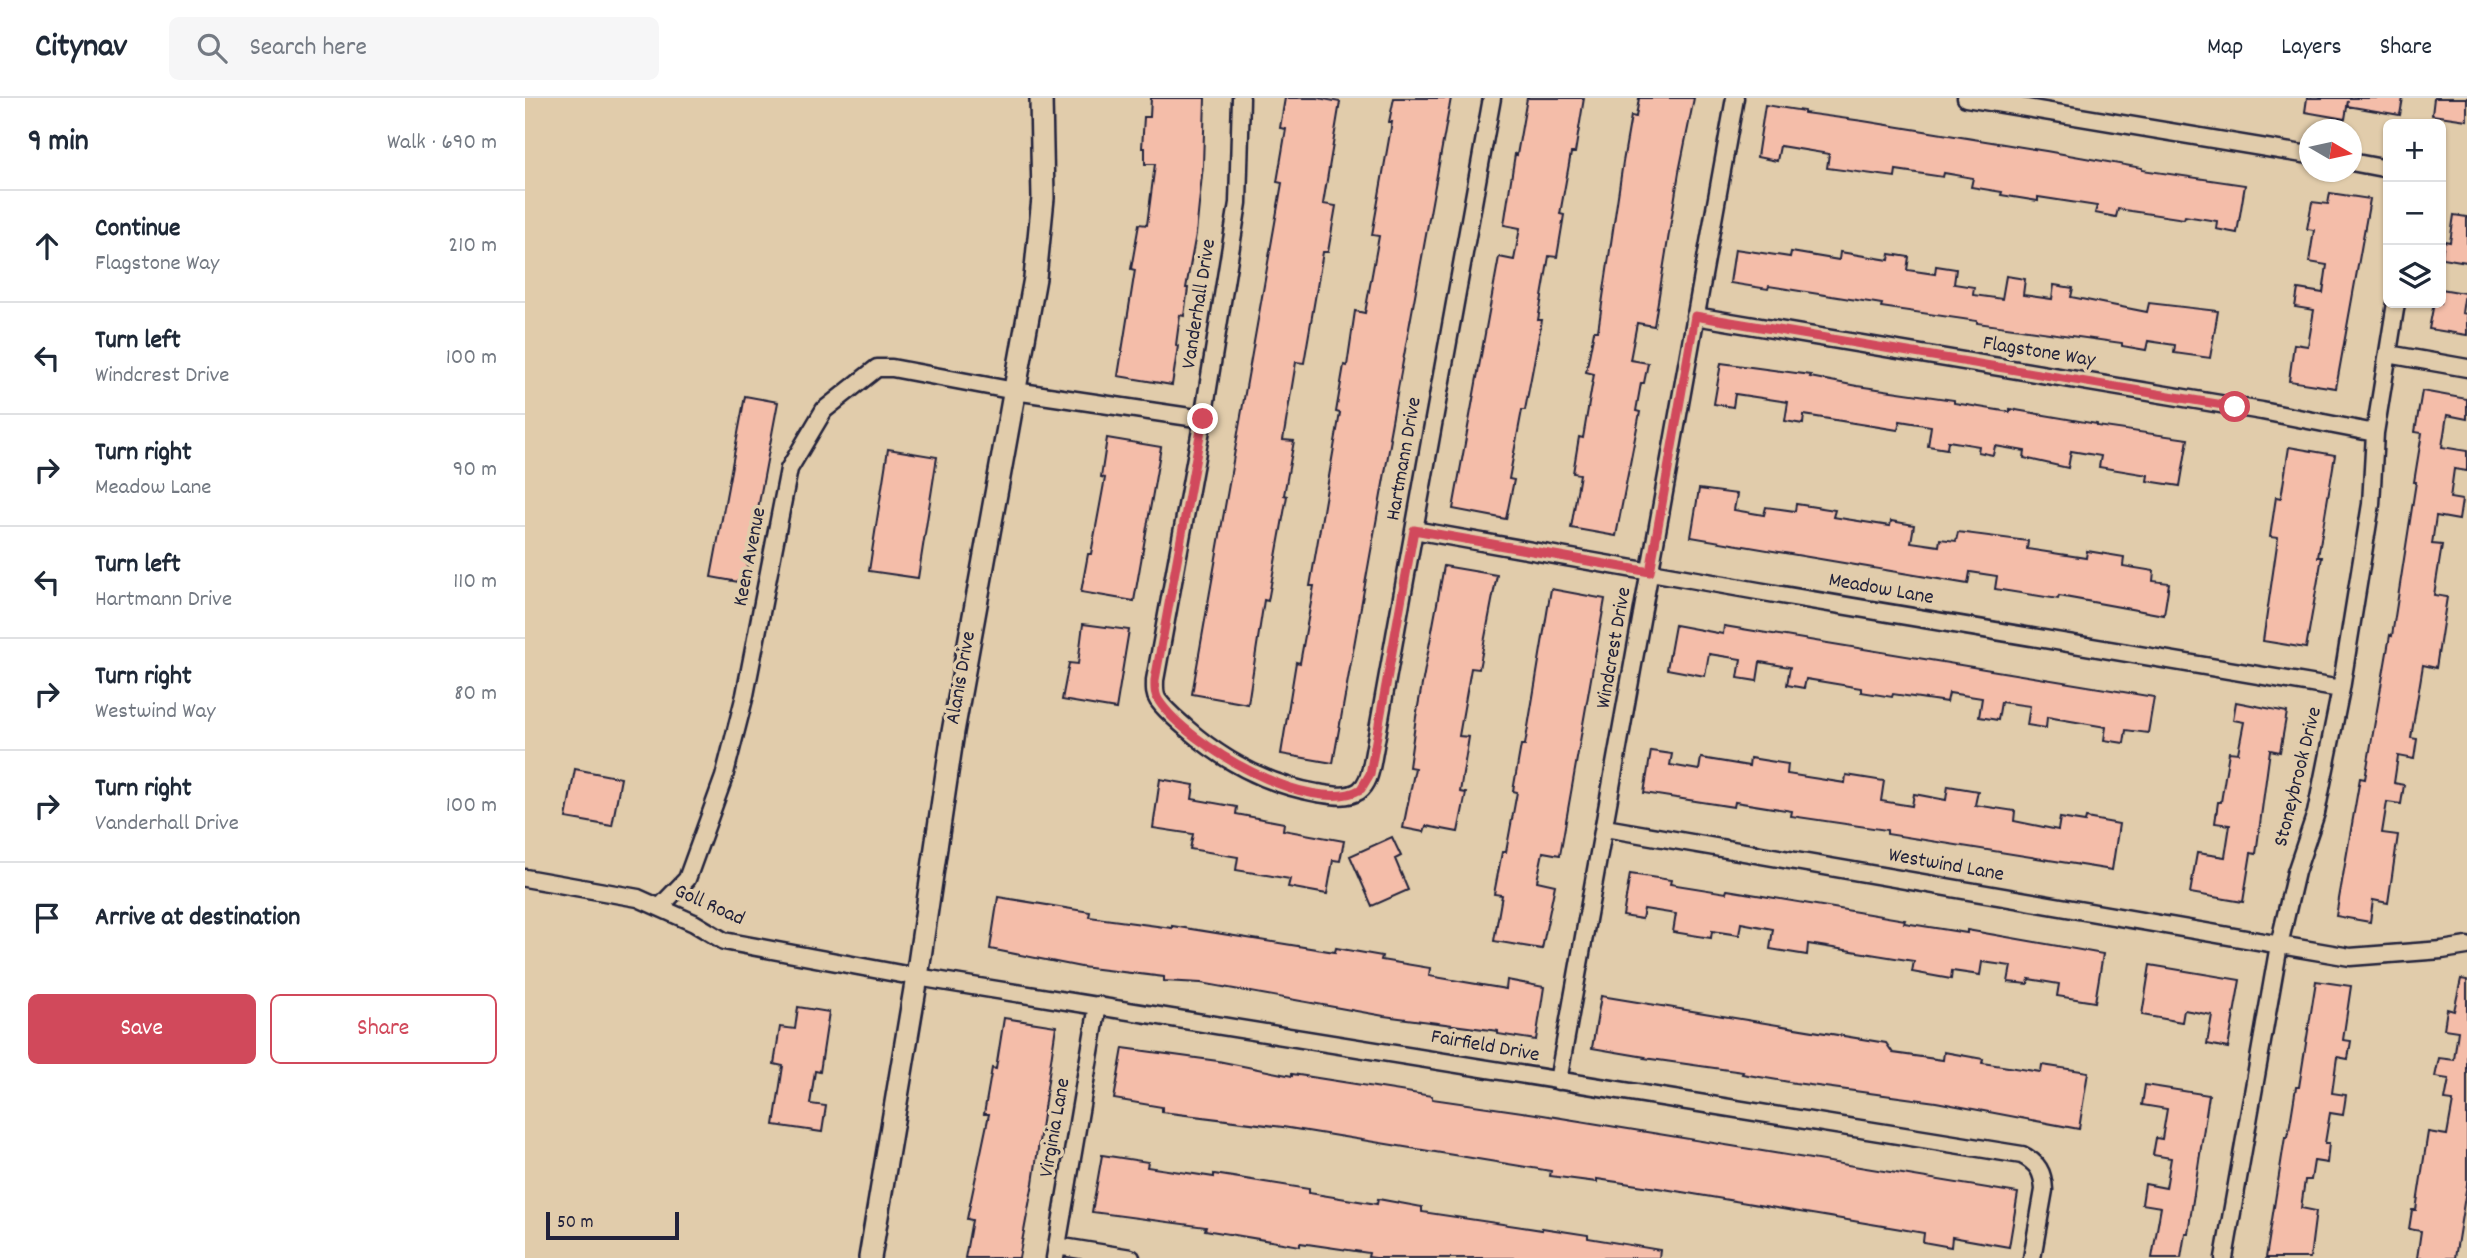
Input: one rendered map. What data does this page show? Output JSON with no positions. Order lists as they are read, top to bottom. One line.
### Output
{"streets":{"main road":["Alanis Drive"],"street":["Vanderhall Drive","Flagstone Way","Hartmann Drive","Keen Avenue","Meadow Lane","Windcrest Drive","Stoneybrook Drive","Westwind Lane","Goll Road","Fairfield Drive","Virginia Lane"]},"crossings":[["Vanderhall Drive","Hartmann Drive"],["Vanderhall Drive","Keen Avenue"],["Flagstone Way","Windcrest Drive"],["Flagstone Way","Stoneybrook Drive"],["Hartmann Drive","Meadow Lane"],["Keen Avenue","Alanis Drive"],["Keen Avenue","Goll Road"],["Meadow Lane","Windcrest Drive"],["Meadow Lane","Stoneybrook Drive"],["Windcrest Drive","Westwind Lane"],["Windcrest Drive","Fairfield Drive"],["Alanis Drive","Goll Road"],["Alanis Drive","Fairfield Drive"],["Stoneybrook Drive","Westwind Lane"],["Goll Road","Fairfield Drive"],["Fairfield Drive","Virginia Lane"]],"scale_bar":"50 m","north":"right","page":{"header":"Citynav","search":"Search here","nav":["Map","Layers","Share"],"heading":["9 min","Walk · 690 m"],"map_buttons":["+","−"],"list":[["Continue","Flagstone Way","210 m"],["Turn left","Windcrest Drive","100 m"],["Turn right","Meadow Lane","90 m"],["Turn left","Hartmann Drive","110 m"],["Turn right","Westwind Way","80 m"],["Turn right","Vanderhall Drive","100 m"],"Arrive at destination"],"buttons":["Save","Share"],"scale":"50 m"}}
